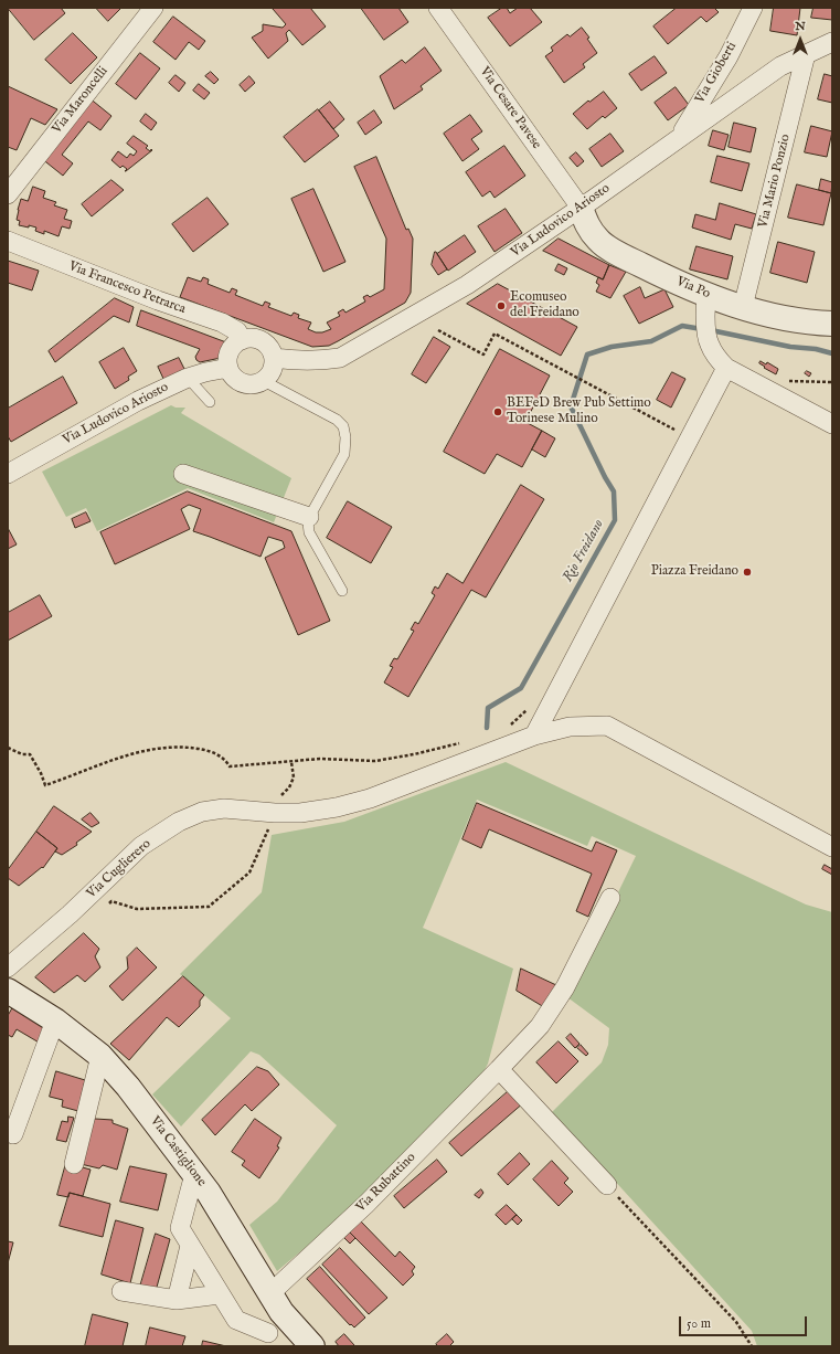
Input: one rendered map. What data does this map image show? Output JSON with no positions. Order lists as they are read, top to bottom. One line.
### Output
{"streets":{"main road":["Via Po","Via Castiglione"],"street":["Via Gioberti","Via Maroncelli","Via Cesare Pavese","Via Mario Ponzio","Via Ludovico Ariosto","Via Francesco Petrarca","Via Cuglierero","Via Rubattino"]},"crossings":[["Via Gioberti","Via Ludovico Ariosto"],["Via Cesare Pavese","Via Ludovico Ariosto"],["Via Cesare Pavese","Via Po"],["Via Mario Ponzio","Via Ludovico Ariosto"],["Via Mario Ponzio","Via Po"],["Via Ludovico Ariosto","Via Francesco Petrarca"],["Via Ludovico Ariosto","Via Po"],["Via Castiglione","Via Rubattino"]],"water":["Rio Freidano"],"places":["Ecomuseo del Freidano","BEFeD Brew Pub Settimo Torinese Mulino","Piazza Freidano"],"scale_bar":"50 m","north":"top"}
